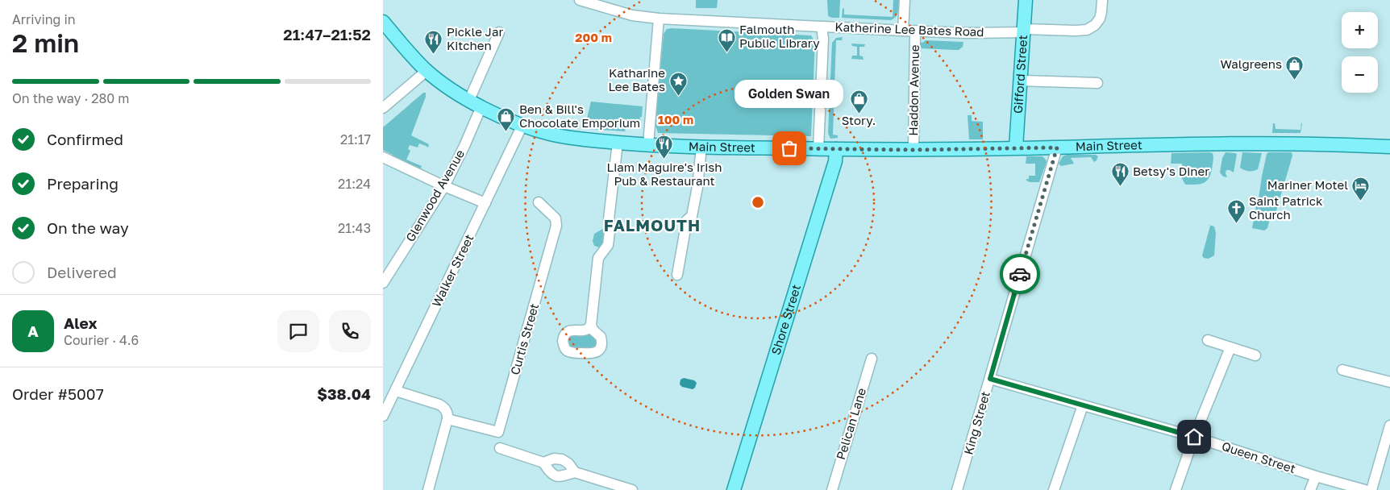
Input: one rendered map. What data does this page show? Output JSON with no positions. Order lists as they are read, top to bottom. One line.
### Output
{"streets":{"main road":["Gifford Street","Main Street","Shore Street"],"street":["Katherine Lee Bates Road","Haddon Avenue","Glenwood Avenue","Walker Street","Curtis Street","King Street","Pelican Lane","Queen Street"]},"crossings":[["Katherine Lee Bates Road","Gifford Street"],["Katherine Lee Bates Road","Haddon Avenue"],["Gifford Street","Main Street"],["Haddon Avenue","Main Street"],["Main Street","Glenwood Avenue"],["Main Street","Walker Street"],["Main Street","Shore Street"],["Main Street","King Street"],["King Street","Queen Street"]],"districts":["FALMOUTH"],"places":{"library":["Falmouth Public Library"],"restaurant":["Pickle Jar Kitchen","Liam Maguire's Irish Pub & Restaurant","Betsy's Diner"],"shop":["Walgreens","Story.","Ben & Bill's Chocolate Emporium"],"place":["Katharine Lee Bates"],"other":["Golden Swan"],"hotel":["Mariner Motel"],"church":["Saint Patrick Church"]},"page":{"heading":["2 min","Arriving in","21:47–21:52"],"panel":["Alex","Courier · 4.6","Order #5007","$38.04"],"map_buttons":["+","−"],"bar":"On the way · 280 m","bubble":"Golden Swan","list":[["Confirmed","21:17"],["Preparing","21:24"],["On the way","21:43"],"Delivered"],"round":"A"},"rings":["200 m","100 m"]}
